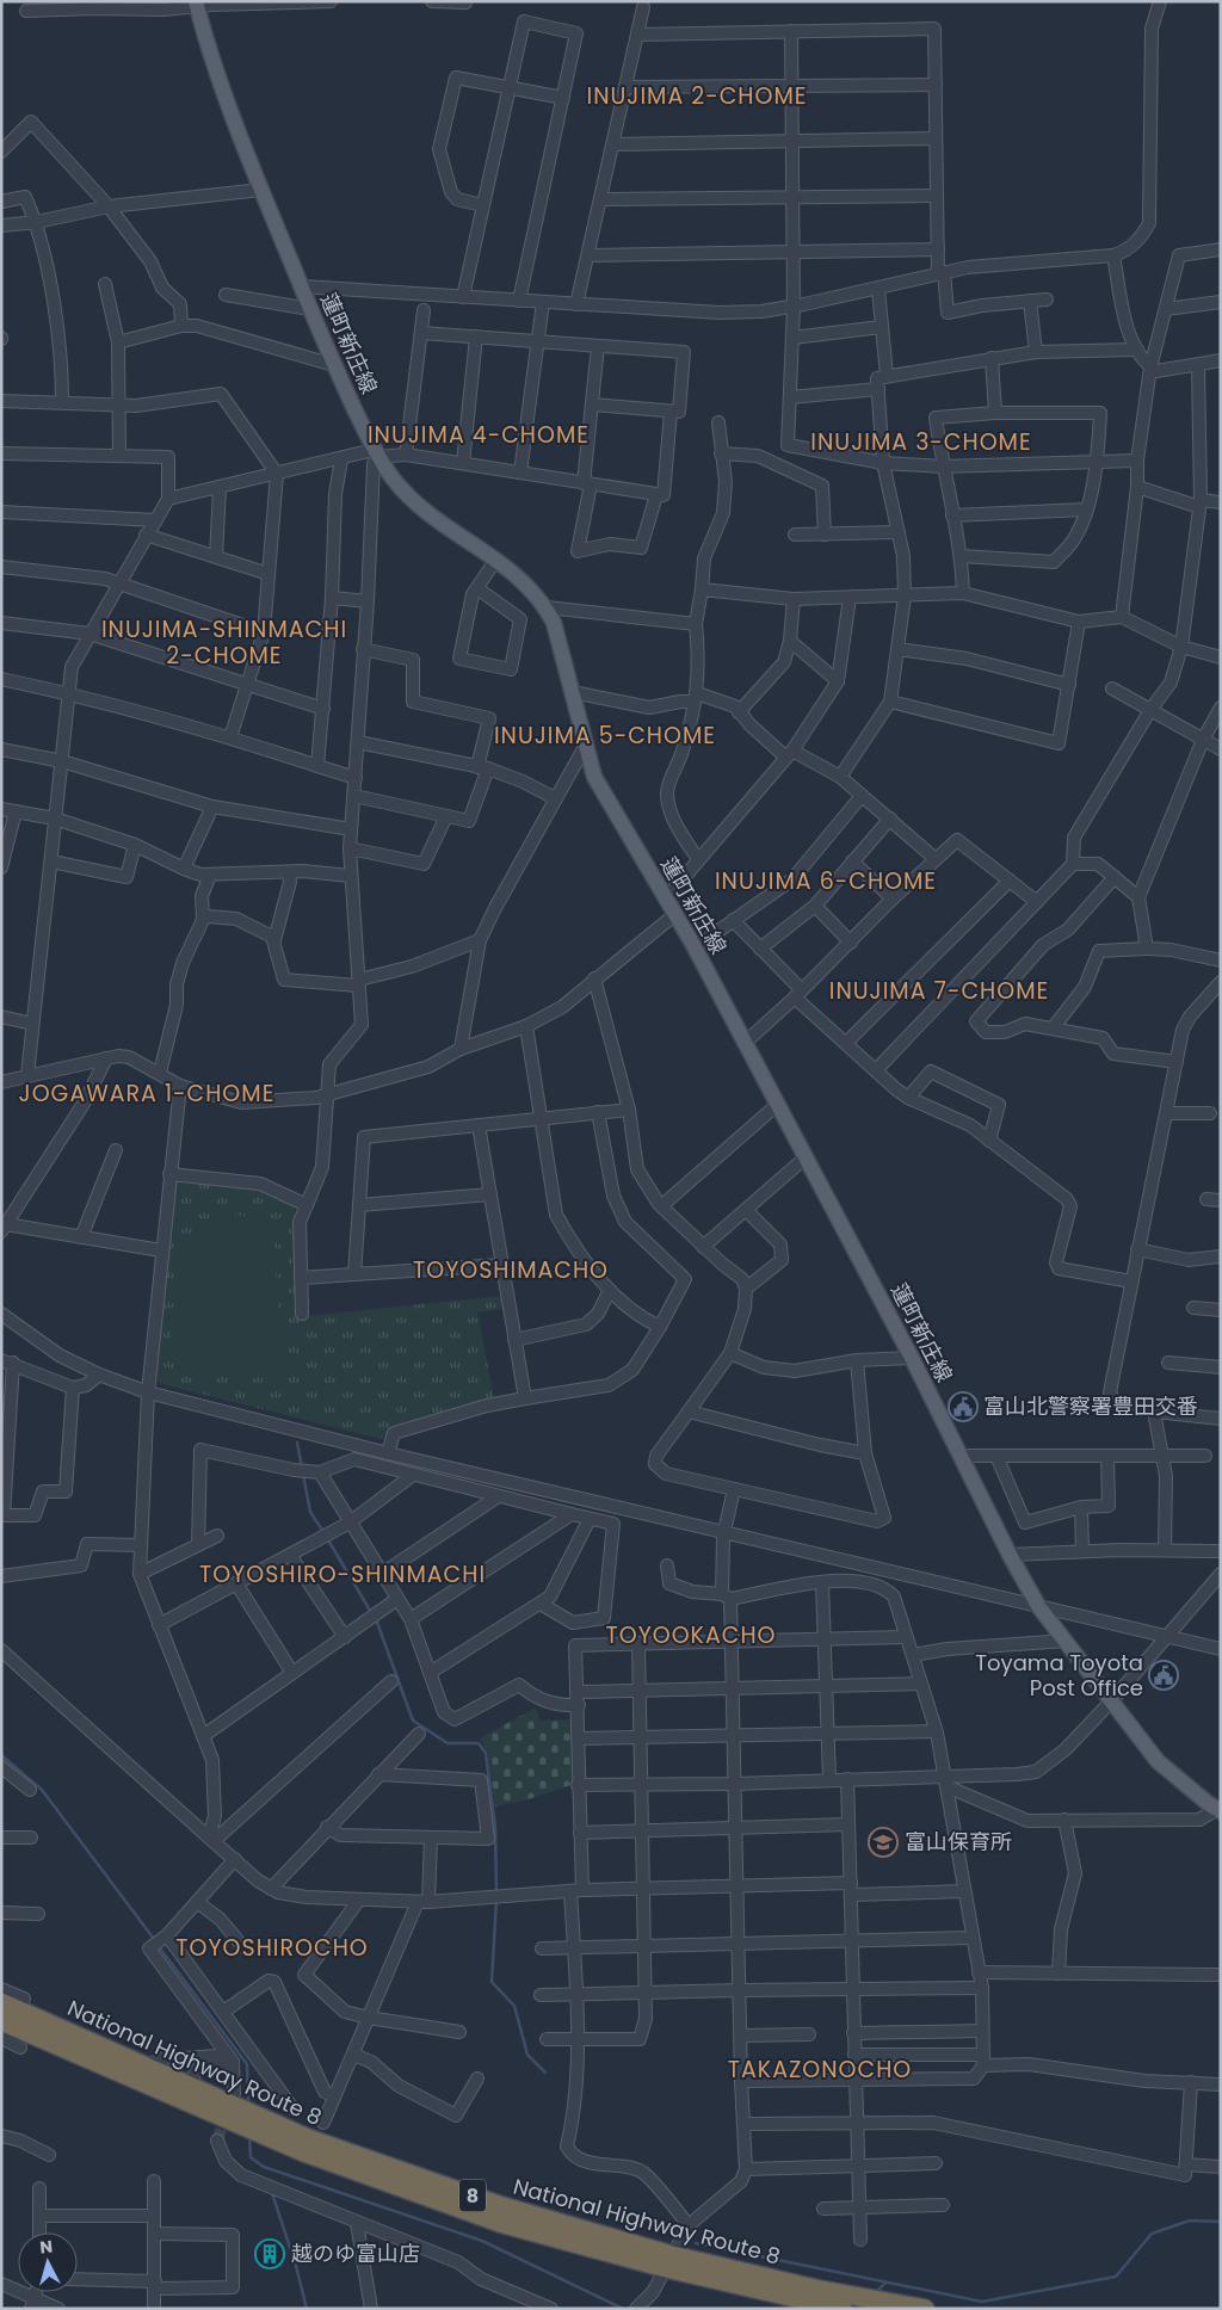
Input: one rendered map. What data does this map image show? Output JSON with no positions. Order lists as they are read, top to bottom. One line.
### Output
{"streets":{"highway":["National Highway Route 8","8"],"main road":["蓮町新庄線"]},"districts":["INUJIMA 2-CHOME","INUJIMA 4-CHOME","INUJIMA 3-CHOME","INUJIMA-SHINMACHI 2-CHOME","INUJIMA 5-CHOME","INUJIMA 6-CHOME","INUJIMA 7-CHOME","JOGAWARA 1-CHOME","TOYOSHIMACHO","TOYOSHIRO-SHINMACHI","TOYOOKACHO","TOYOSHIROCHO","TAKAZONOCHO"],"places":{"public building":["富山北警察署豊田交番","Toyama Toyota Post Office"],"school or university":["富山保育所"],"building":["越のゆ富山店"]},"north":"top"}
